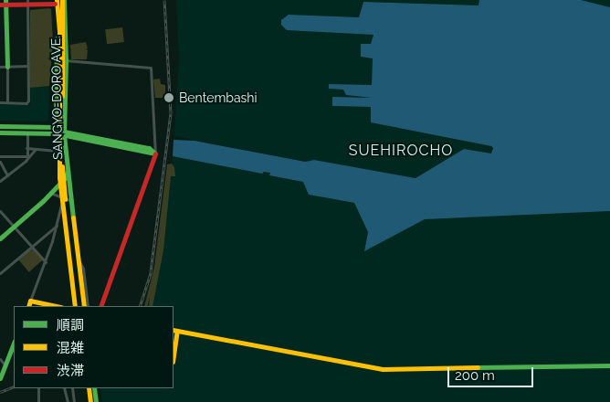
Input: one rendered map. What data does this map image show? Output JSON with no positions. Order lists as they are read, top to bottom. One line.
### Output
{"streets":{"main road":["SANGYO-DORO AVE."]},"districts":["SUEHIROCHO"],"places":["Bentembashi"],"legend":["順調","混雑","渋滞"],"scale_bar":"200 m"}
